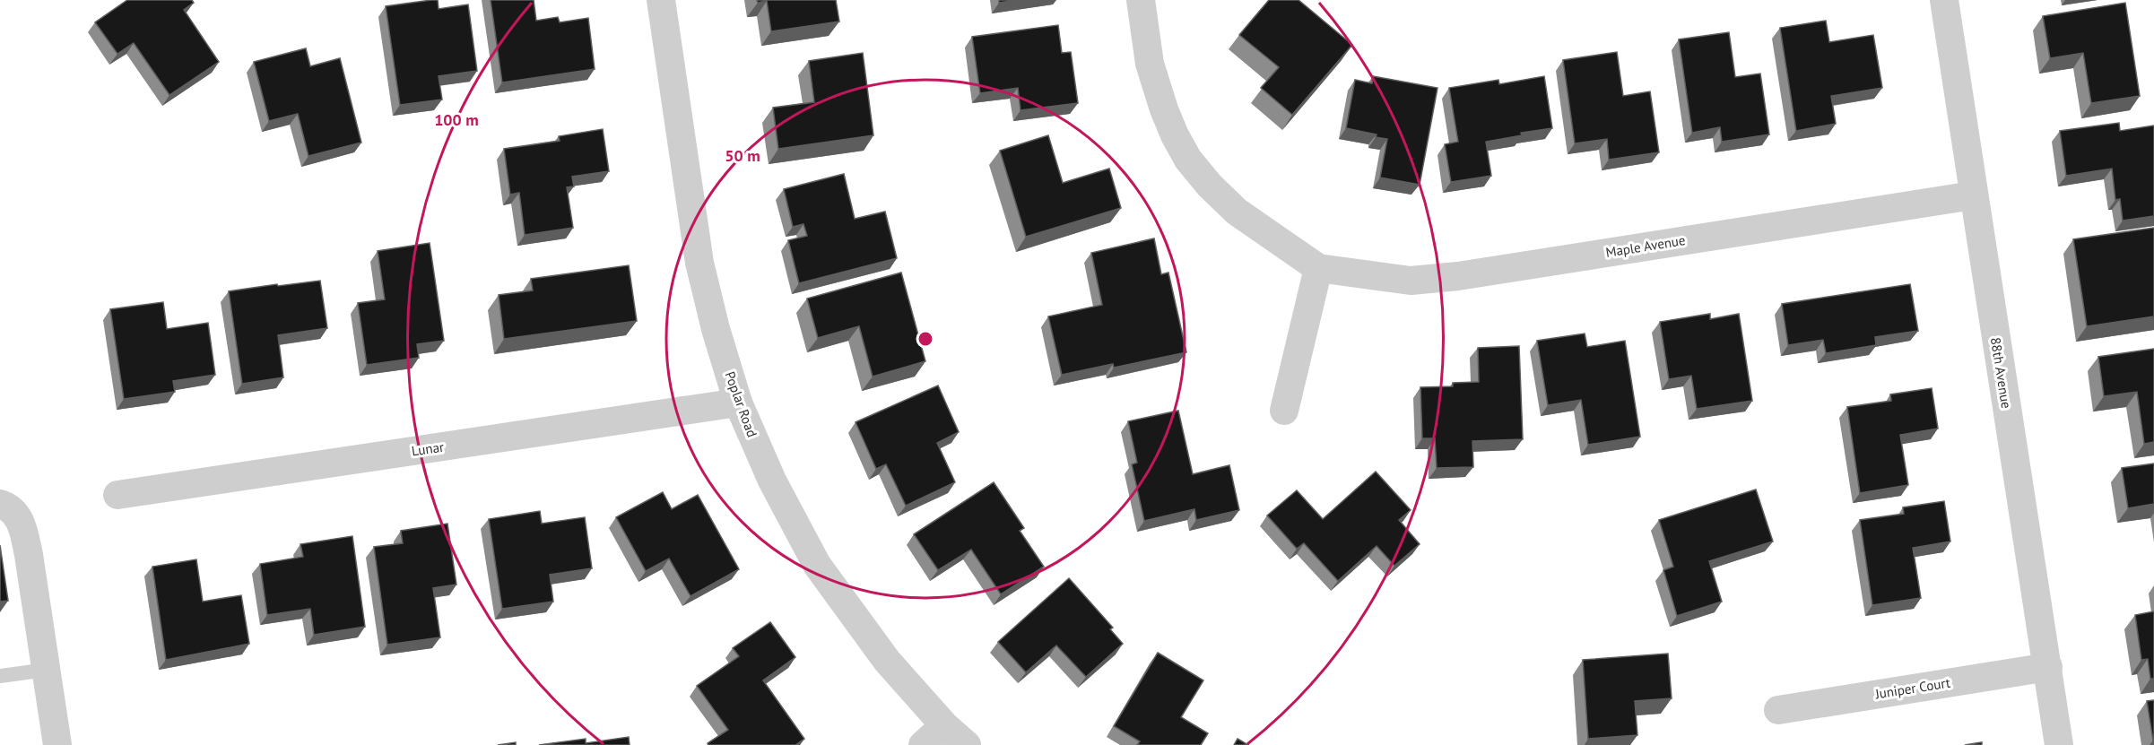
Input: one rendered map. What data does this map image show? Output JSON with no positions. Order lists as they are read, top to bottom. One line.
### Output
{"streets":{"street":["Maple Avenue","88th Avenue","Poplar Road","Lunar","Juniper Court"]},"crossings":[["Maple Avenue","88th Avenue"],["88th Avenue","Juniper Court"],["Poplar Road","Lunar"]],"rings":["100 m","50 m"]}
